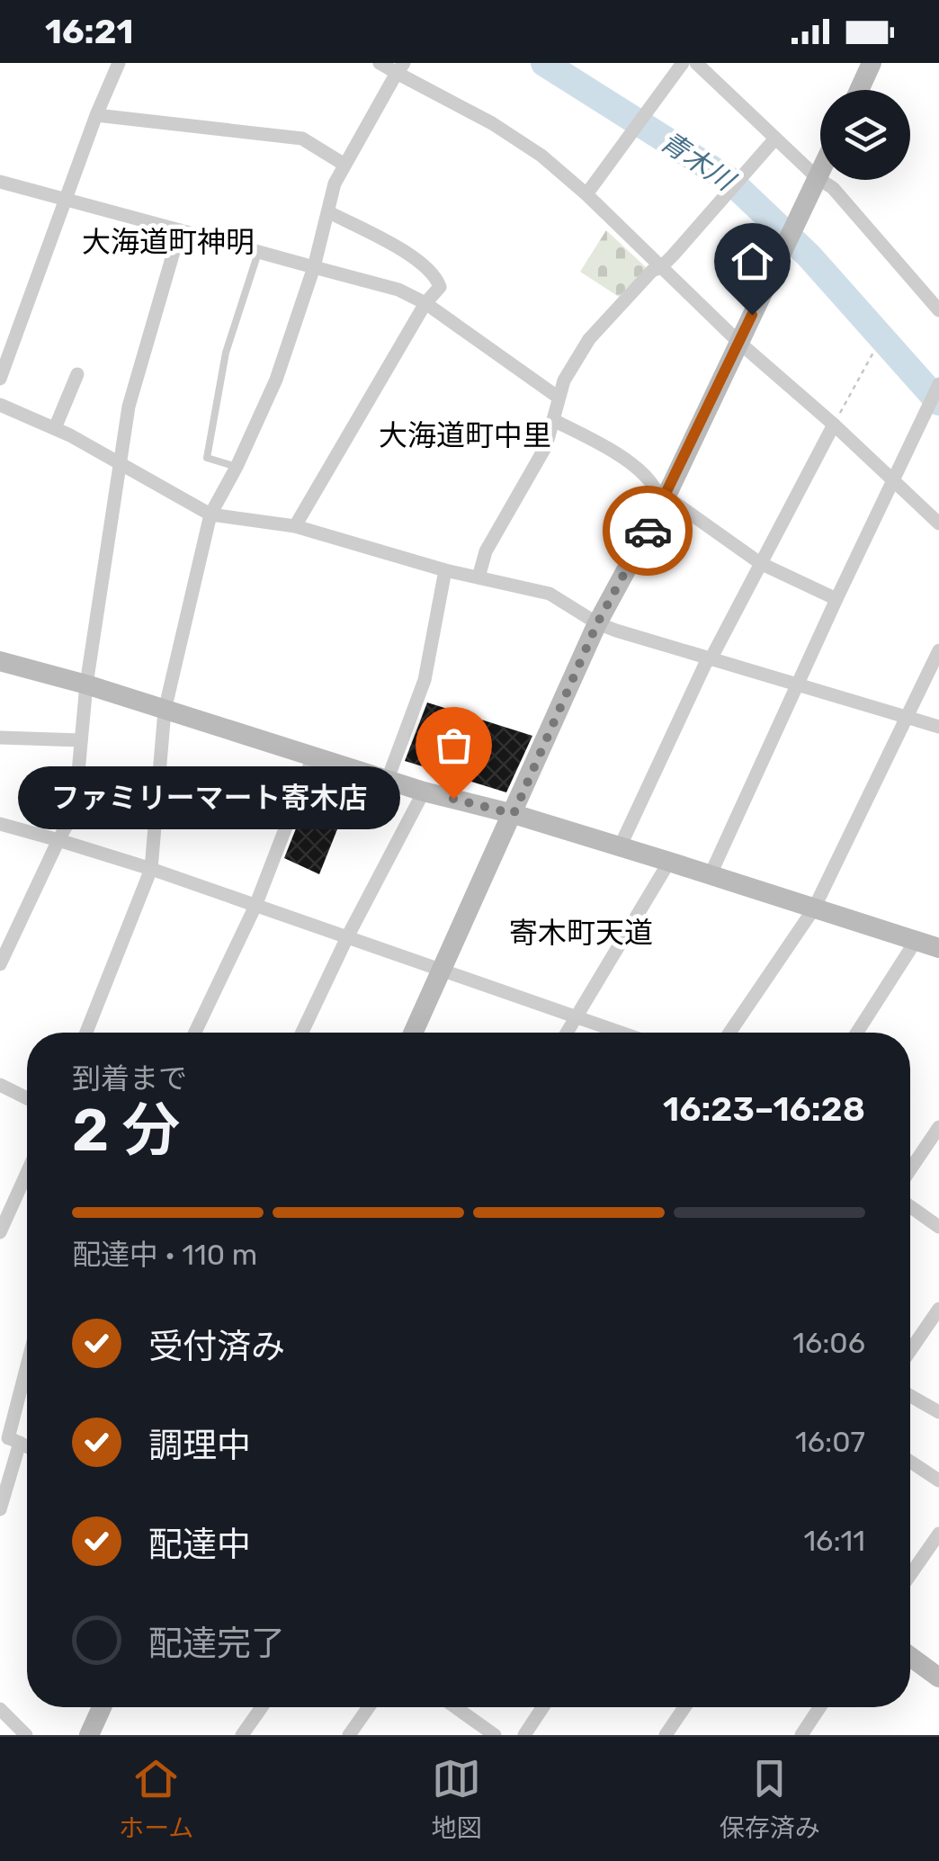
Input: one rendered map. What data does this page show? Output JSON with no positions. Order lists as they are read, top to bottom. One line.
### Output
{"districts":["大海道町神明","大海道町中里","寄木町天道"],"water":["青木川"],"places":["ファミリーマート寄木店"],"page":{"status":"16:21","bubble":"ファミリーマート寄木店","heading":["2 分","到着まで","16:23–16:28"],"bar":"配達中 · 110 m","list":[["受付済み","16:06"],["調理中","16:07"],["配達中","16:11"],"配達完了"],"tabs":["ホーム","地図","保存済み"]}}
